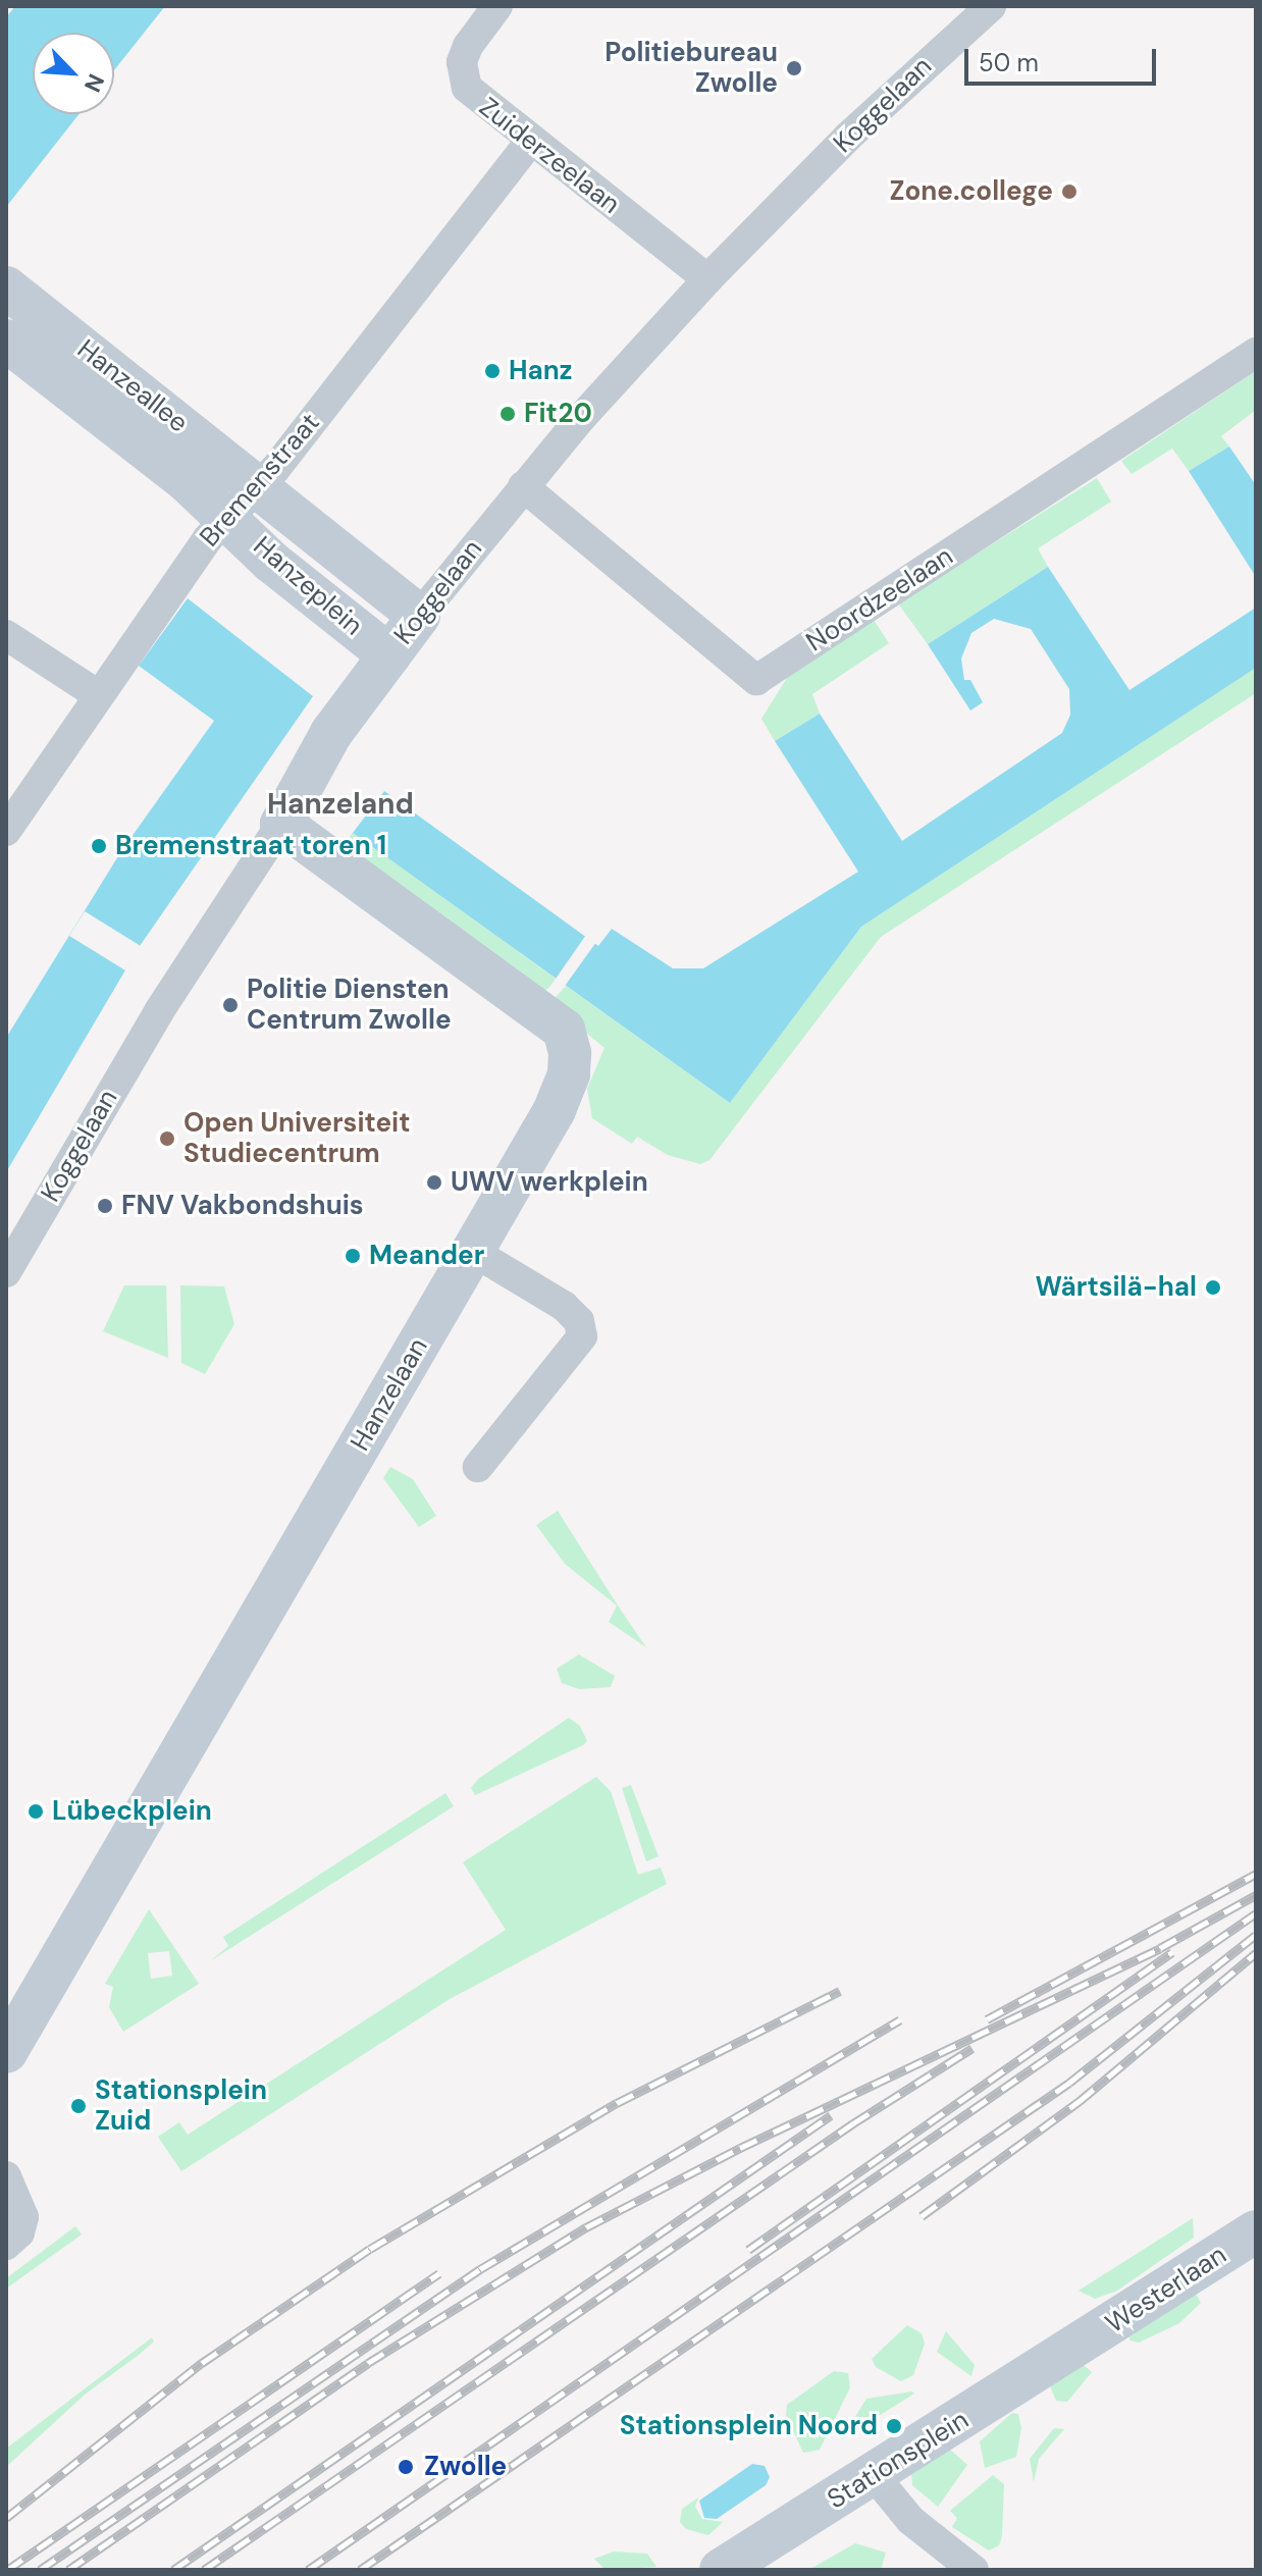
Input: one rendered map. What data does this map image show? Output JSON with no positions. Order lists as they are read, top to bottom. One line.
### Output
{"streets":{"street":["Koggelaan","Zuiderzeelaan","Hanzeallee","Bremenstraat","Hanzeplein","Noordzeelaan","Hanzelaan","Westerlaan","Stationsplein"]},"crossings":[["Koggelaan","Zuiderzeelaan"],["Koggelaan","Hanzeplein"],["Koggelaan","Noordzeelaan"],["Koggelaan","Hanzelaan"],["Zuiderzeelaan","Bremenstraat"],["Hanzeallee","Bremenstraat"],["Hanzeallee","Hanzeplein"],["Bremenstraat","Hanzeplein"],["Westerlaan","Stationsplein"]],"districts":["Hanzeland"],"places":["Politiebureau Zwolle","Zone.college","Hanz","Fit20","Bremenstraat toren 1","Politie Diensten Centrum Zwolle","Open Universiteit Studiecentrum","UWV werkplein","FNV Vakbondshuis","Meander","Wärtsilä-hal","Lübeckplein","Stationsplein Zuid","Stationsplein Noord","Zwolle"],"scale_bar":"50 m","north":"bottom right"}
